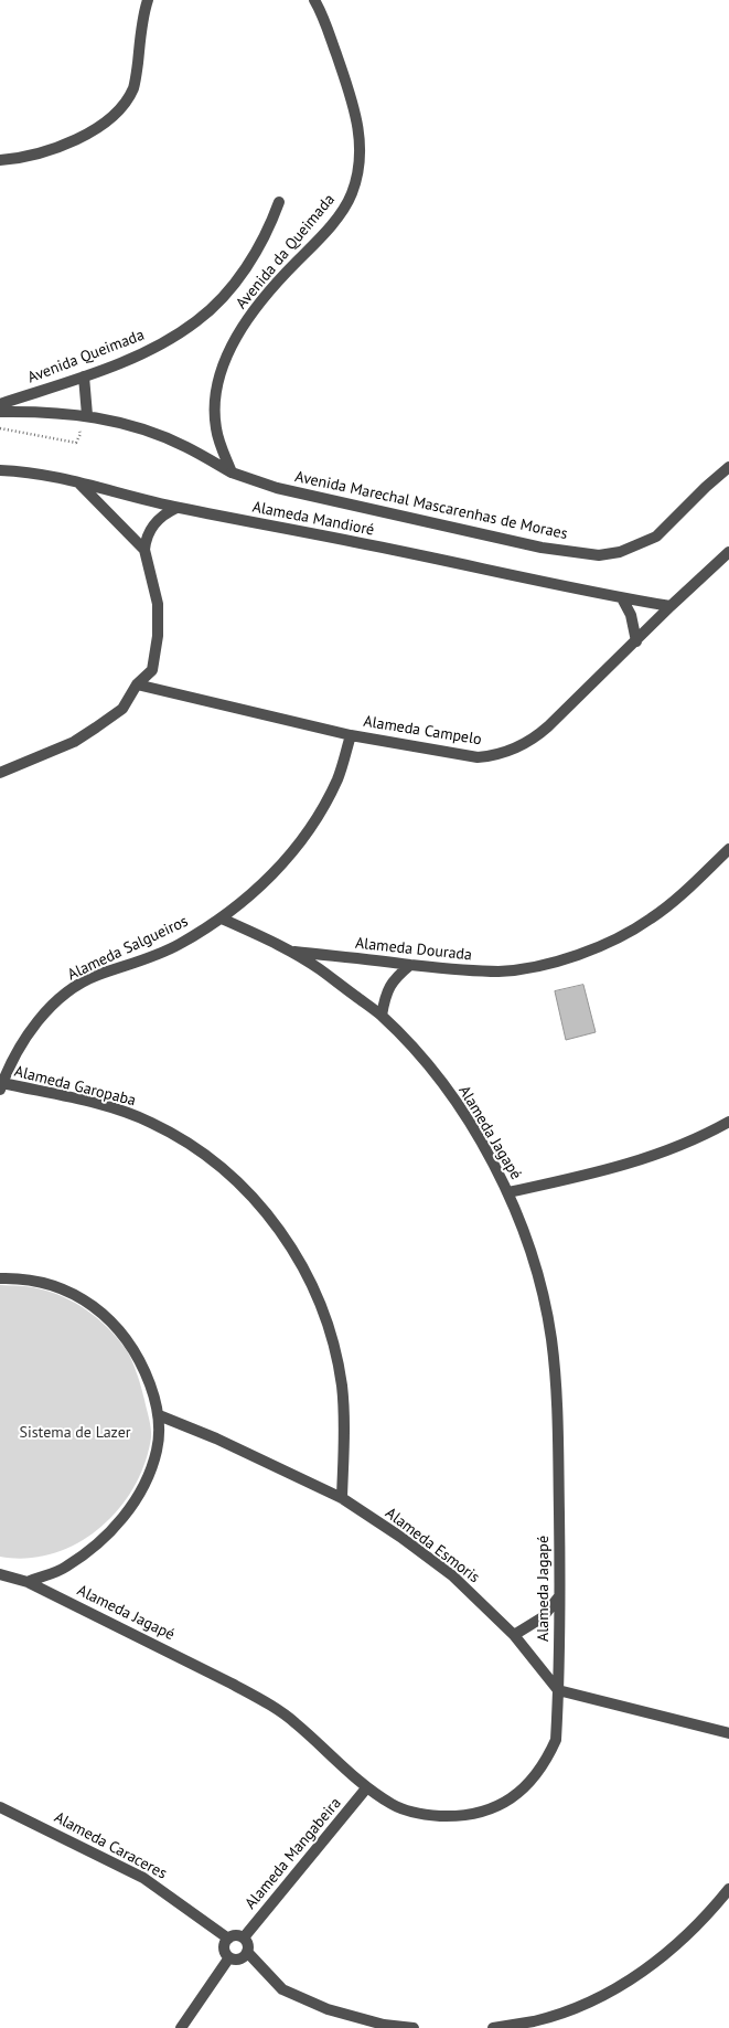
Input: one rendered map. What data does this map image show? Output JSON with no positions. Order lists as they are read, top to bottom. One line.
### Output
{"streets":{"street":["Avenida da Queimada","Avenida Queimada","Avenida Marechal Mascarenhas de Moraes","Alameda Mandioré","Alameda Campelo","Alameda Salgueiros","Alameda Dourada","Alameda Garopaba","Alameda Jagapé","Alameda Esmoris","Alameda Caraceres","Alameda Mangabeira"]},"crossings":[["Avenida da Queimada","Avenida Marechal Mascarenhas de Moraes"],["Alameda Mandioré","Alameda Campelo"],["Alameda Campelo","Alameda Salgueiros"],["Alameda Salgueiros","Alameda Garopaba"],["Alameda Salgueiros","Alameda Jagapé"],["Alameda Dourada","Alameda Jagapé"],["Alameda Garopaba","Alameda Esmoris"],["Alameda Jagapé","Alameda Esmoris"],["Alameda Jagapé","Alameda Mangabeira"],["Alameda Caraceres","Alameda Mangabeira"]],"parks":["Sistema de Lazer"]}
